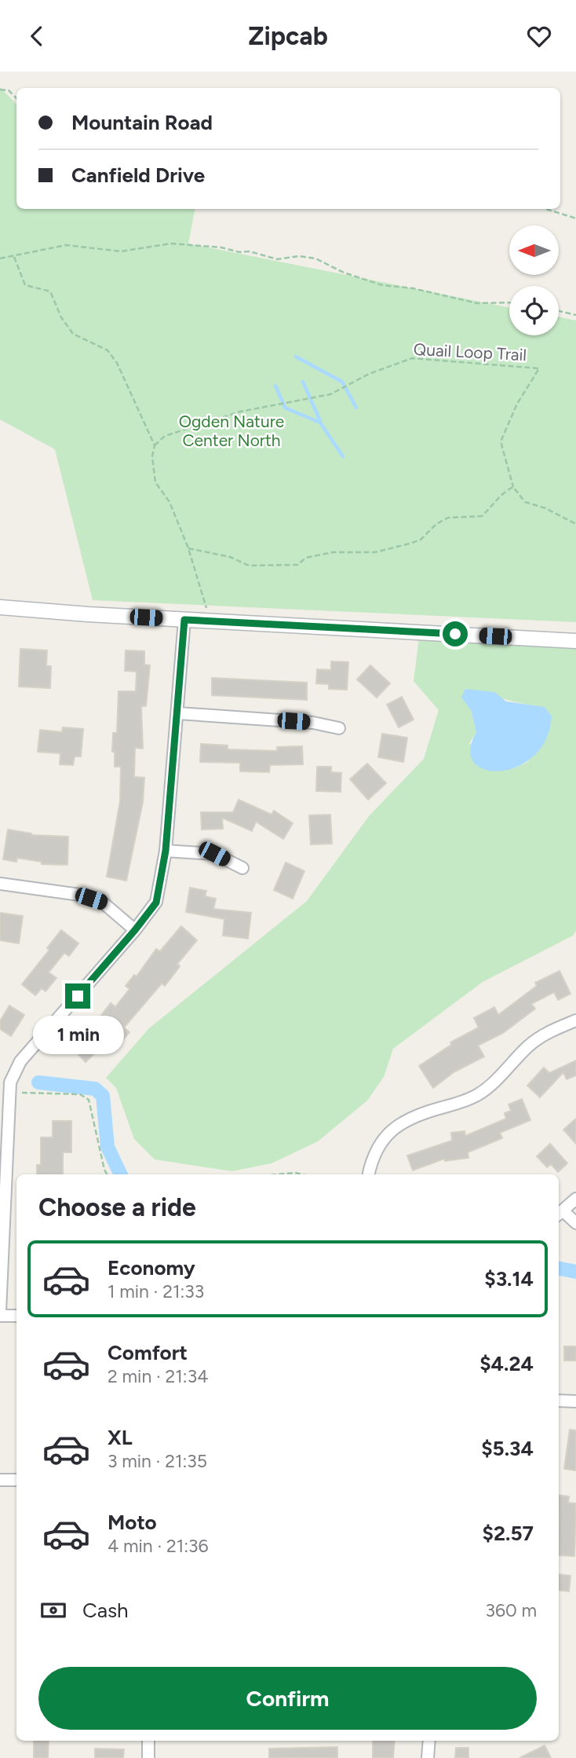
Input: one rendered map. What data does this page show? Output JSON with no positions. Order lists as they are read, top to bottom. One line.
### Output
{"streets":{"path":["Quail Loop Trail"]},"parks":["Ogden Nature Center North"],"north":"left","page":{"header":"Zipcab","banner":["Mountain Road","Canfield Drive"],"bubble":"1 min","heading":"Choose a ride","list":[{"name":"Economy","note":"1 min · 21:33","value":"$3.14"},{"name":"Comfort","note":"2 min · 21:34","value":"$4.24"},{"name":"XL","note":"3 min · 21:35","value":"$5.34"},{"name":"Moto","note":"4 min · 21:36","value":"$2.57"}],"pay":["Cash","360 m"],"buttons":"Confirm"}}
